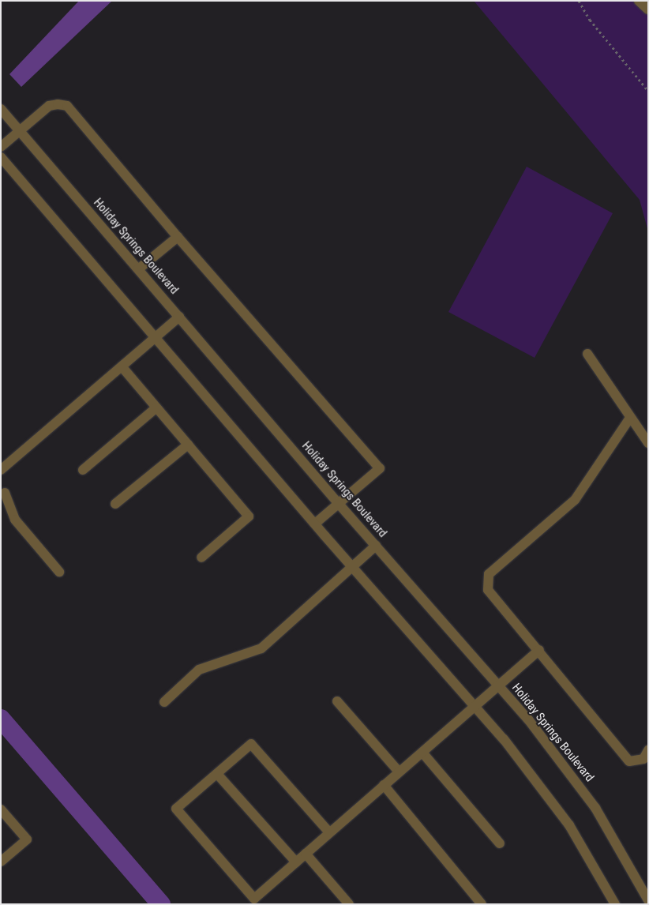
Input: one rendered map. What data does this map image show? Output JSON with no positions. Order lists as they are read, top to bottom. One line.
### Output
{"streets":{"street":["Holiday Springs Boulevard"]}}
